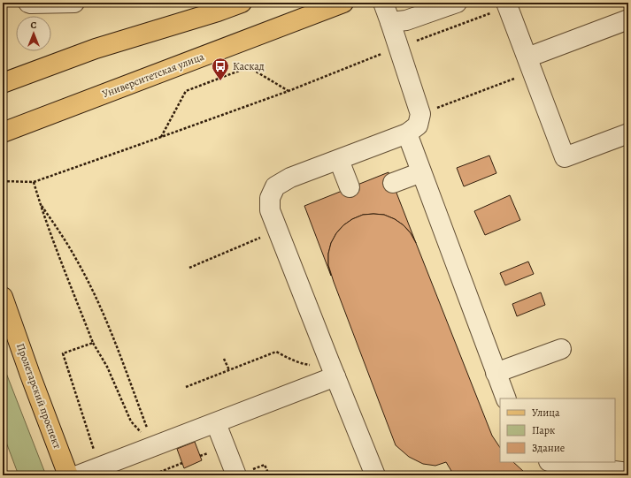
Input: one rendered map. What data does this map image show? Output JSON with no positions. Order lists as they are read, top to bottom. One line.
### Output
{"streets":{"main road":["Университетская улица","Пролетарский проспект"]},"places":{"bus stop":["Каскад"]},"legend":["Улица","Парк","Здание"],"north":"top"}
